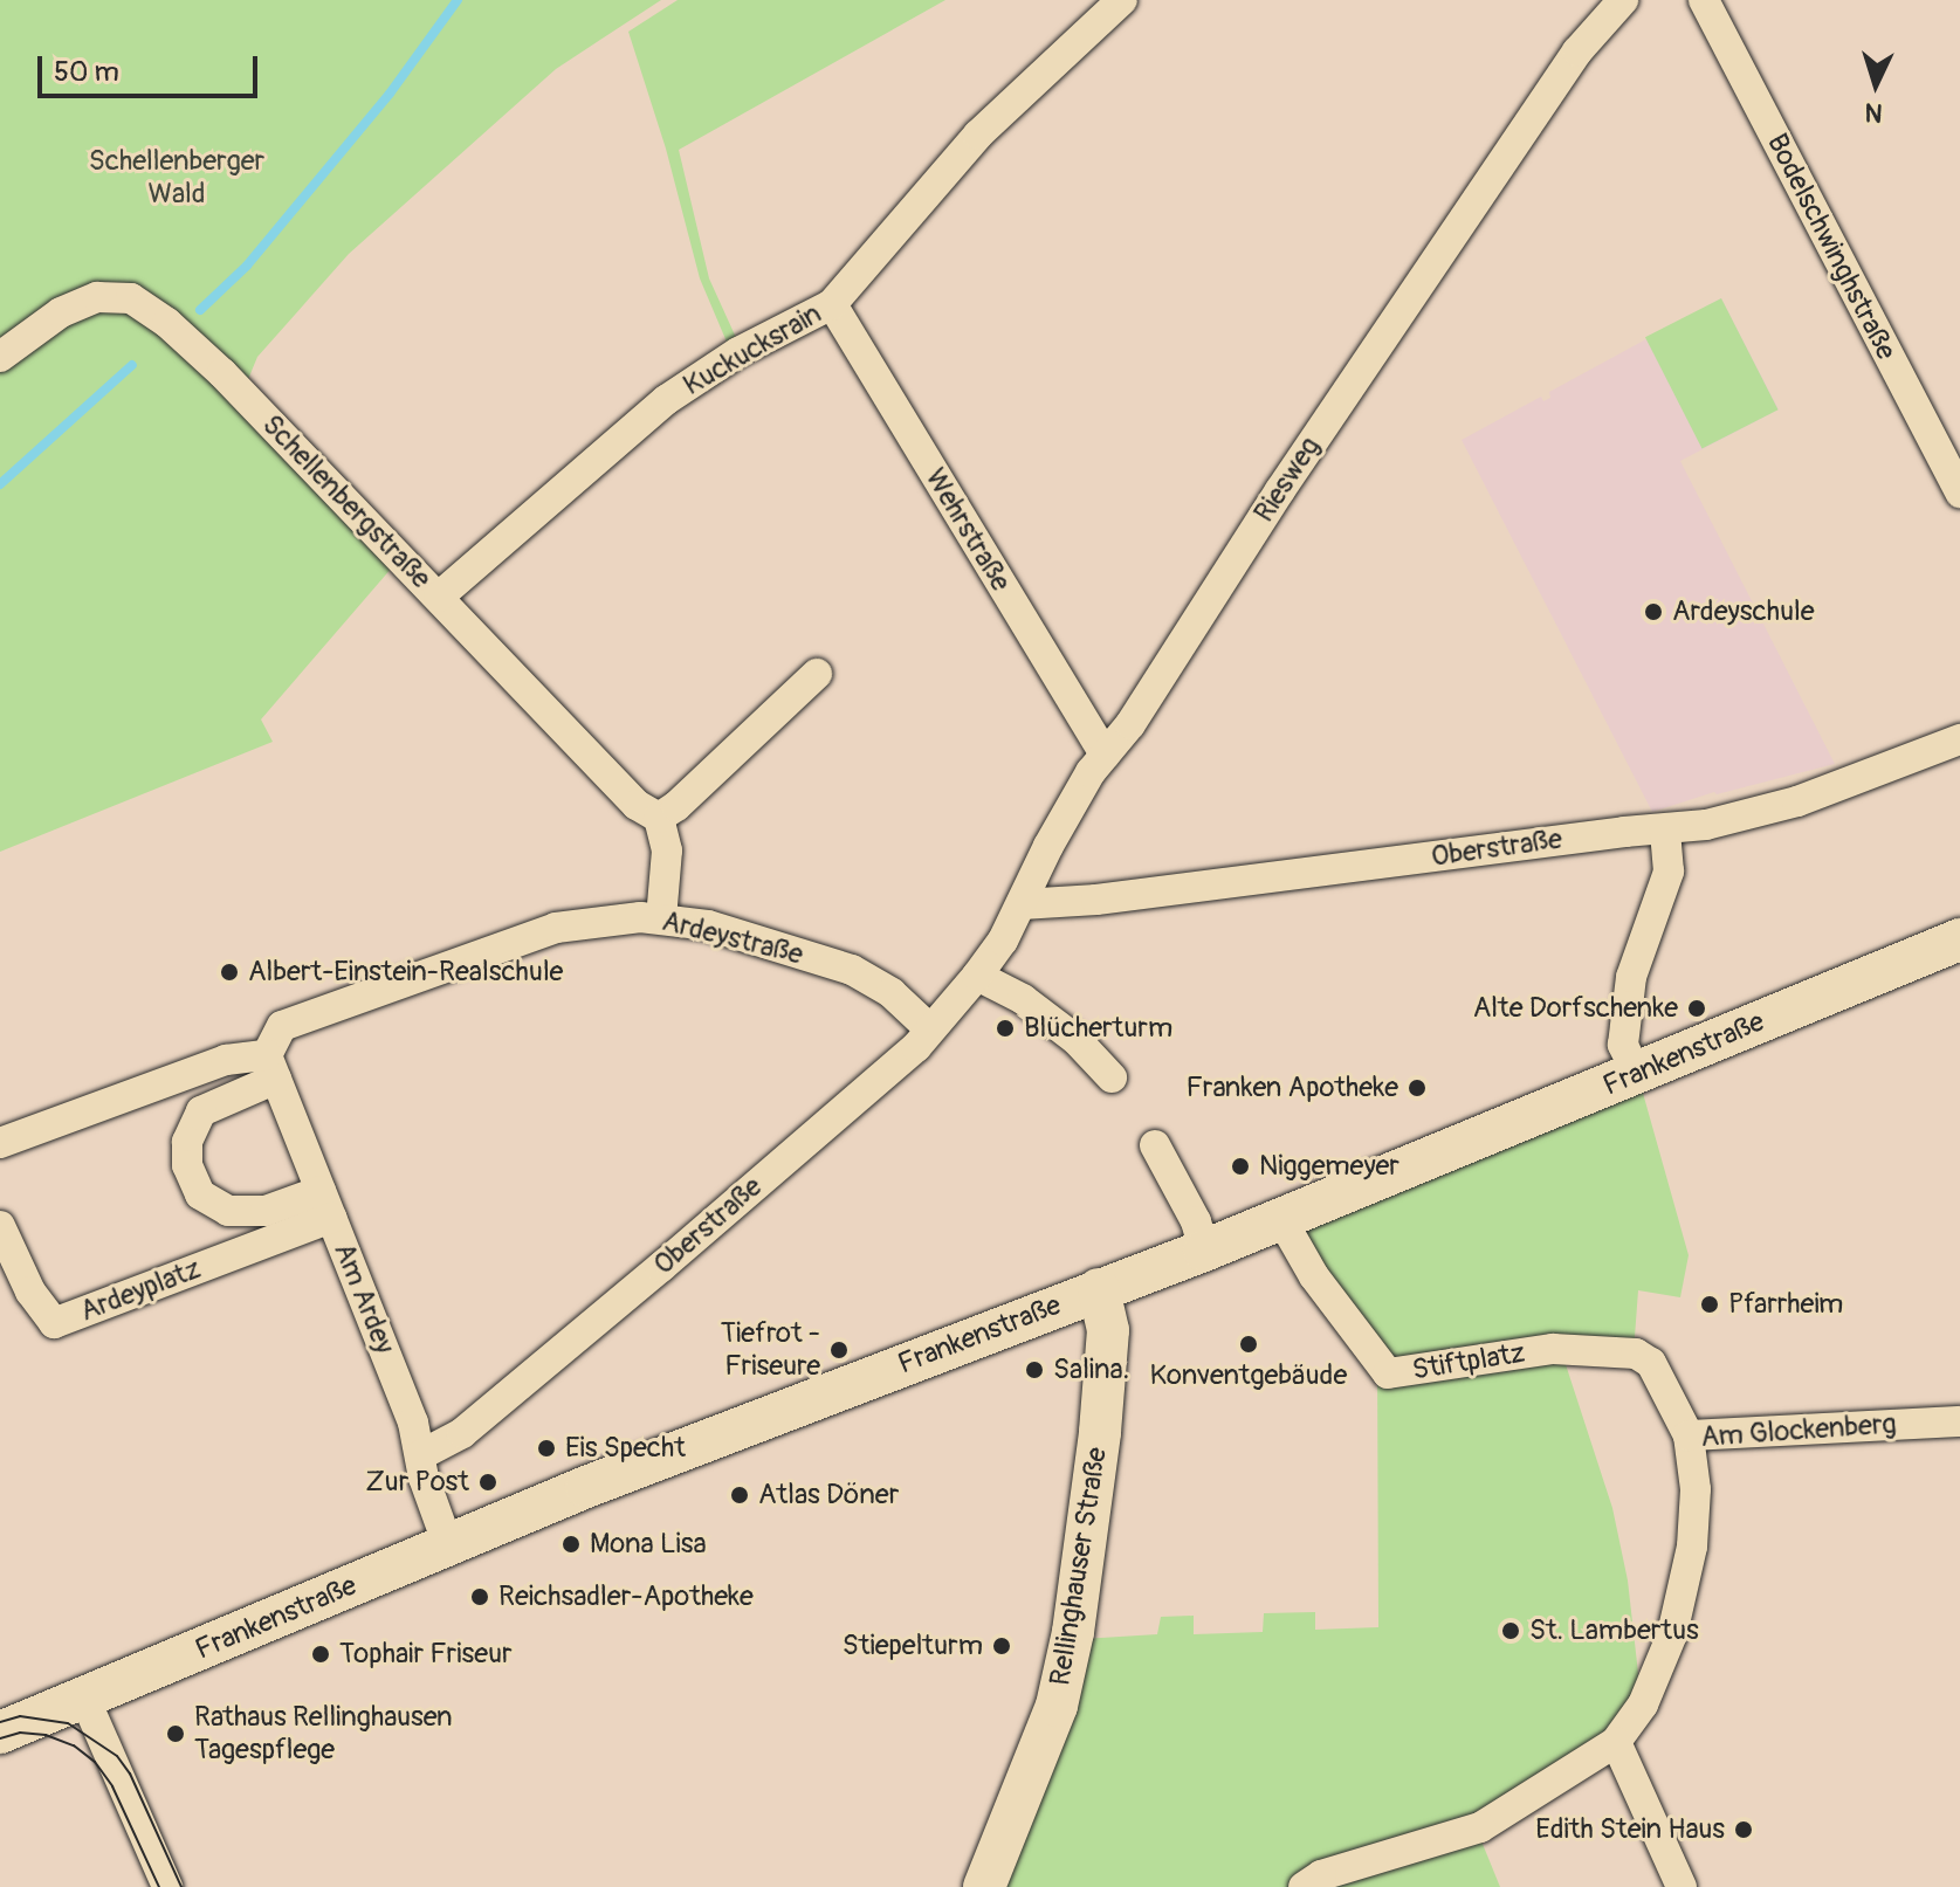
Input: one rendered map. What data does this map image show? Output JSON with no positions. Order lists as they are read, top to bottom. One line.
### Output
{"streets":{"main road":["Frankenstraße","Rellinghauser Straße"],"street":["Bodelschwinghstraße","Kuckucksrain","Riesweg","Schellenbergstraße","Wehrstraße","Oberstraße","Ardeystraße","Ardeyplatz","Am Ardey","Stiftplatz","Am Glockenberg"]},"crossings":[["Kuckucksrain","Schellenbergstraße"],["Kuckucksrain","Wehrstraße"],["Riesweg","Wehrstraße"],["Riesweg","Oberstraße"],["Oberstraße","Ardeystraße"],["Oberstraße","Am Ardey"],["Ardeystraße","Am Ardey"],["Frankenstraße","Am Ardey"],["Frankenstraße","Stiftplatz"],["Frankenstraße","Rellinghauser Straße"],["Ardeyplatz","Am Ardey"],["Stiftplatz","Am Glockenberg"]],"parks":["Schellenberger Wald"],"places":["Ardeyschule","Albert-Einstein-Realschule","Alte Dorfschenke","Blücherturm","Franken Apotheke","Niggemeyer","Pfarrheim","Konventgebäude","Tiefrot - Friseure","Salina.","Eis Specht","Zur Post","Atlas Döner","Mona Lisa","Reichsadler-Apotheke","St. Lambertus","Stiepelturm","Tophair Friseur","Rathaus Rellinghausen Tagespflege","Edith Stein Haus"],"scale_bar":"50 m","north":"bottom"}
